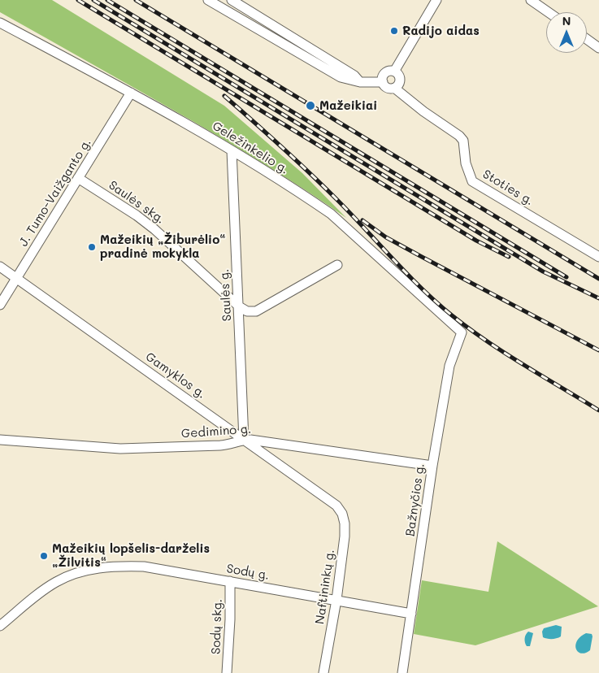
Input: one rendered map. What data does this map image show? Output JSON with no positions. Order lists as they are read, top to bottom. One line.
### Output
{"streets":{"street":["Geležinkelio g.","Stoties g.","J. Tumo-Vaižganto g.","Saulės skg.","Saulės g.","Gamyklos g.","Gedimino g.","Bažnyčios g.","Sodų g.","Naftininkų g.","Sodų skg."]},"crossings":[["Geležinkelio g.","J. Tumo-Vaižganto g."],["Geležinkelio g.","Saulės g."],["Geležinkelio g.","Bažnyčios g."],["J. Tumo-Vaižganto g.","Saulės skg."],["J. Tumo-Vaižganto g.","Gamyklos g."],["Saulės skg.","Saulės g."],["Saulės g.","Gamyklos g."],["Saulės g.","Gedimino g."],["Gamyklos g.","Gedimino g."],["Gamyklos g.","Naftininkų g."],["Gedimino g.","Bažnyčios g."],["Bažnyčios g.","Sodų g."],["Sodų g.","Naftininkų g."],["Sodų g.","Sodų skg."]],"places":["Radijo aidas","Mažeikiai","Mažeikių „Žiburėlio“ pradinė mokykla","Mažeikių lopšelis-darželis „Žilvitis“"],"north":"top"}
